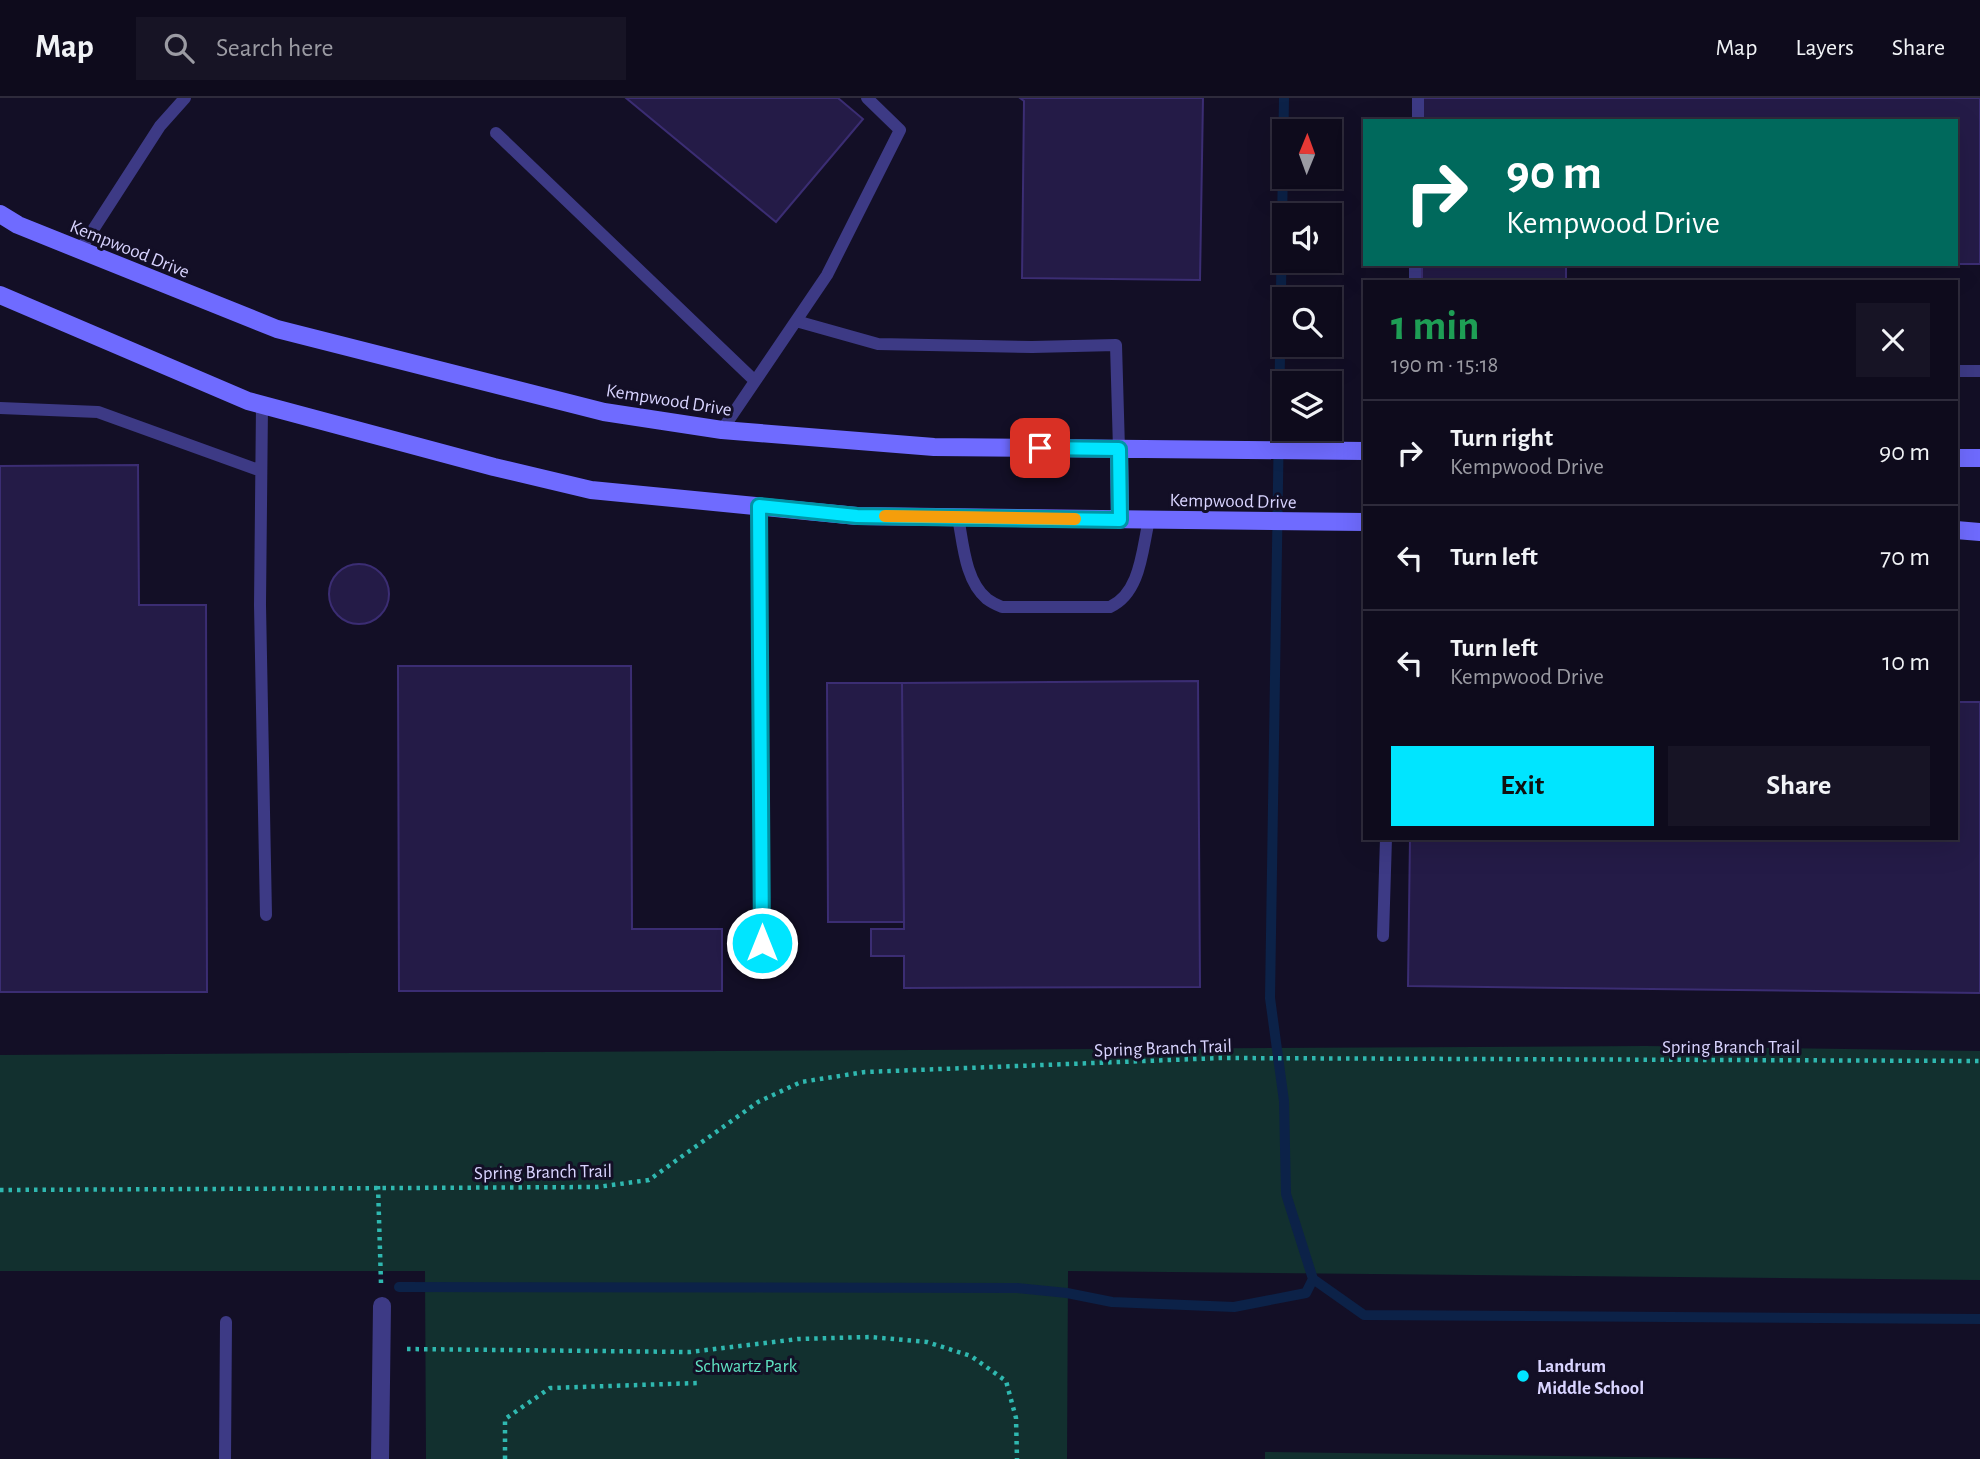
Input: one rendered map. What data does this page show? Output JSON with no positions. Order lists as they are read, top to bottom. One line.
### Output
{"streets":{"main road":["Kempwood Drive"],"path":["Spring Branch Trail"]},"parks":["Schwartz Park"],"places":["Landrum Middle School"],"north":"top","page":{"header":"Map","search":"Search here","nav":["Map","Layers","Share"],"turn":["90 m","Kempwood Drive"],"heading":["1 min","190 m · 15:18"],"list":[{"name":"Turn right","note":"Kempwood Drive","value":"90 m"},{"name":"Turn left","value":"70 m"},{"name":"Turn left","note":"Kempwood Drive","value":"10 m"}],"buttons":["Exit","Share"]}}
